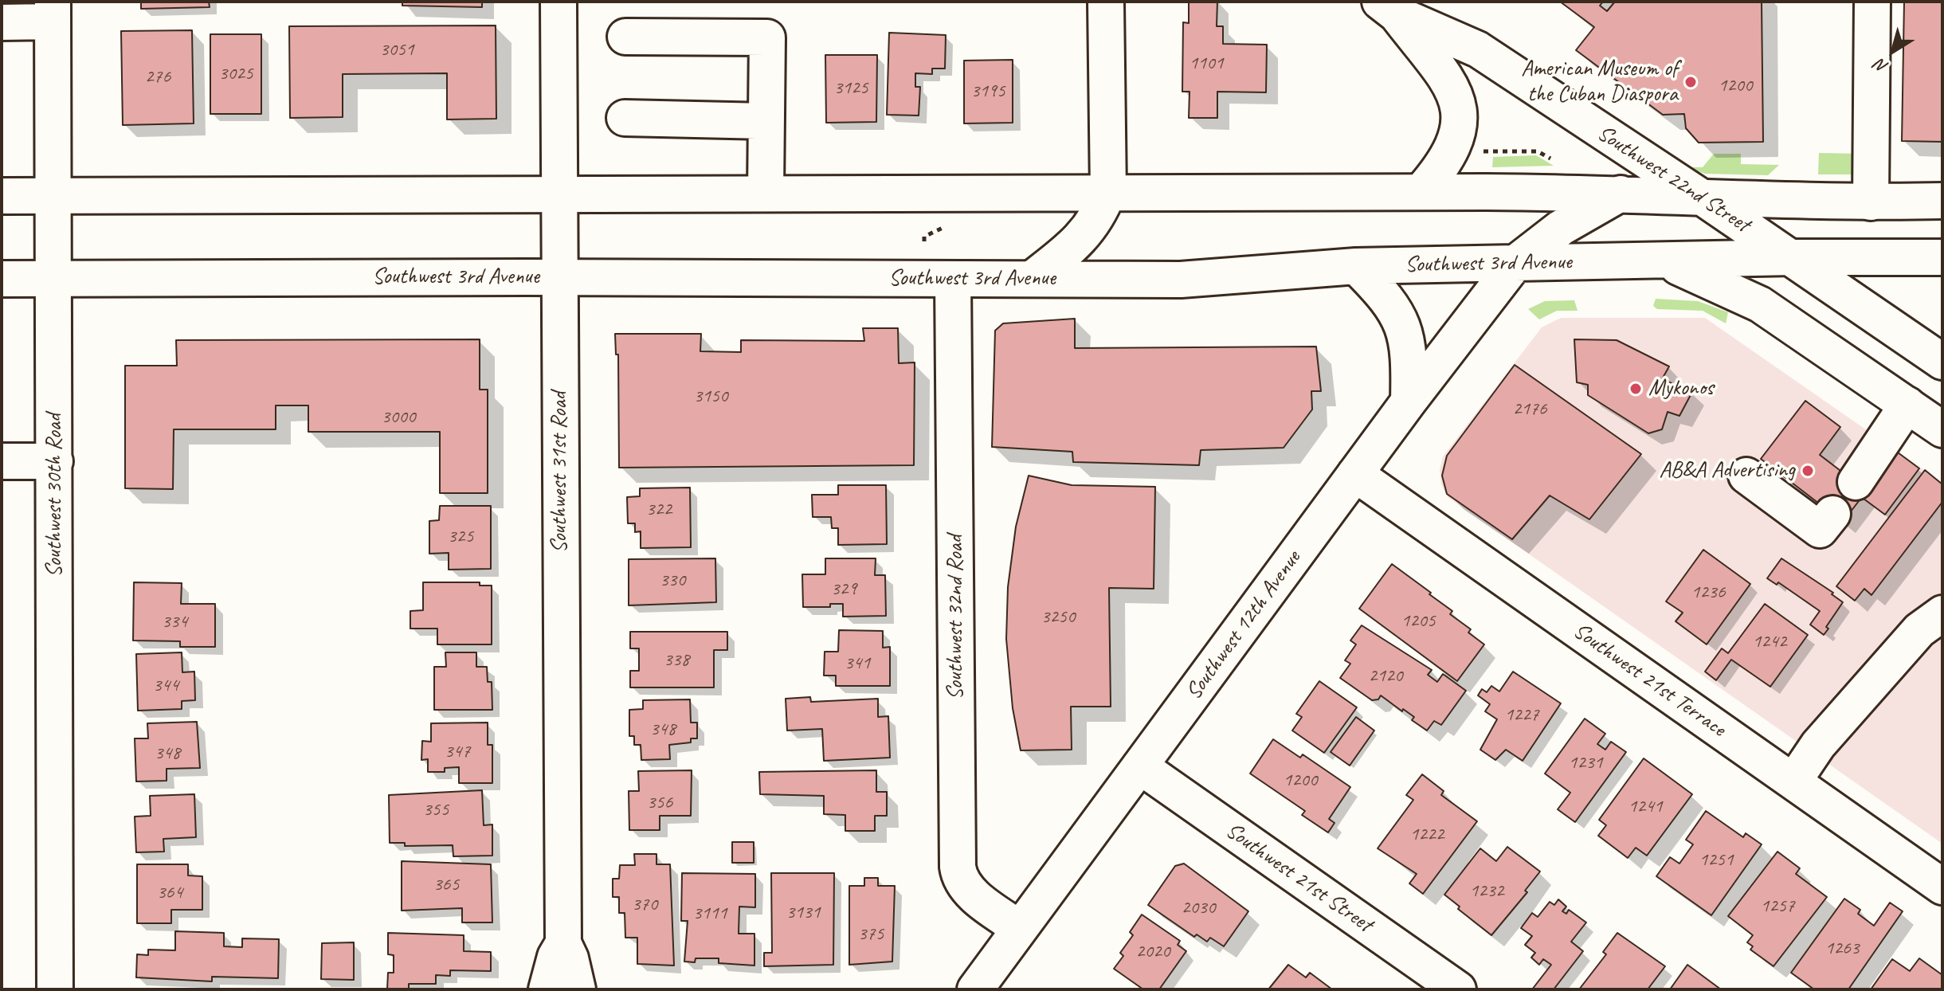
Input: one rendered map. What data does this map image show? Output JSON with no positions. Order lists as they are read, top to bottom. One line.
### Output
{"streets":{"main road":["Southwest 22nd Street","Southwest 3rd Avenue","Southwest 31st Road","Southwest 30th Road","Southwest 32nd Road","Southwest 12th Avenue","Southwest 21st Terrace","Southwest 21st Street"]},"crossings":[["Southwest 22nd Street","Southwest 3rd Avenue"],["Southwest 3rd Avenue","Southwest 31st Road"],["Southwest 3rd Avenue","Southwest 30th Road"],["Southwest 3rd Avenue","Southwest 32nd Road"],["Southwest 3rd Avenue","Southwest 12th Avenue"],["Southwest 32nd Road","Southwest 12th Avenue"],["Southwest 12th Avenue","Southwest 21st Terrace"],["Southwest 12th Avenue","Southwest 21st Street"]],"places":["American Museum of the Cuban Diaspora","Mykonos","AB&A Advertising"],"house_numbers":["3051","1101","3025","276","1200","3125","3195","3150","2176","3000","322","325","330","329","1236","3250","1205","334","1242","338","341","2120","344","1227","348","347","348","1231","1200","356","1241","355","1222","1251","365","1232","364","370","1257","2030","3131","3111","375","1263","2020"],"north":"bottom left"}
